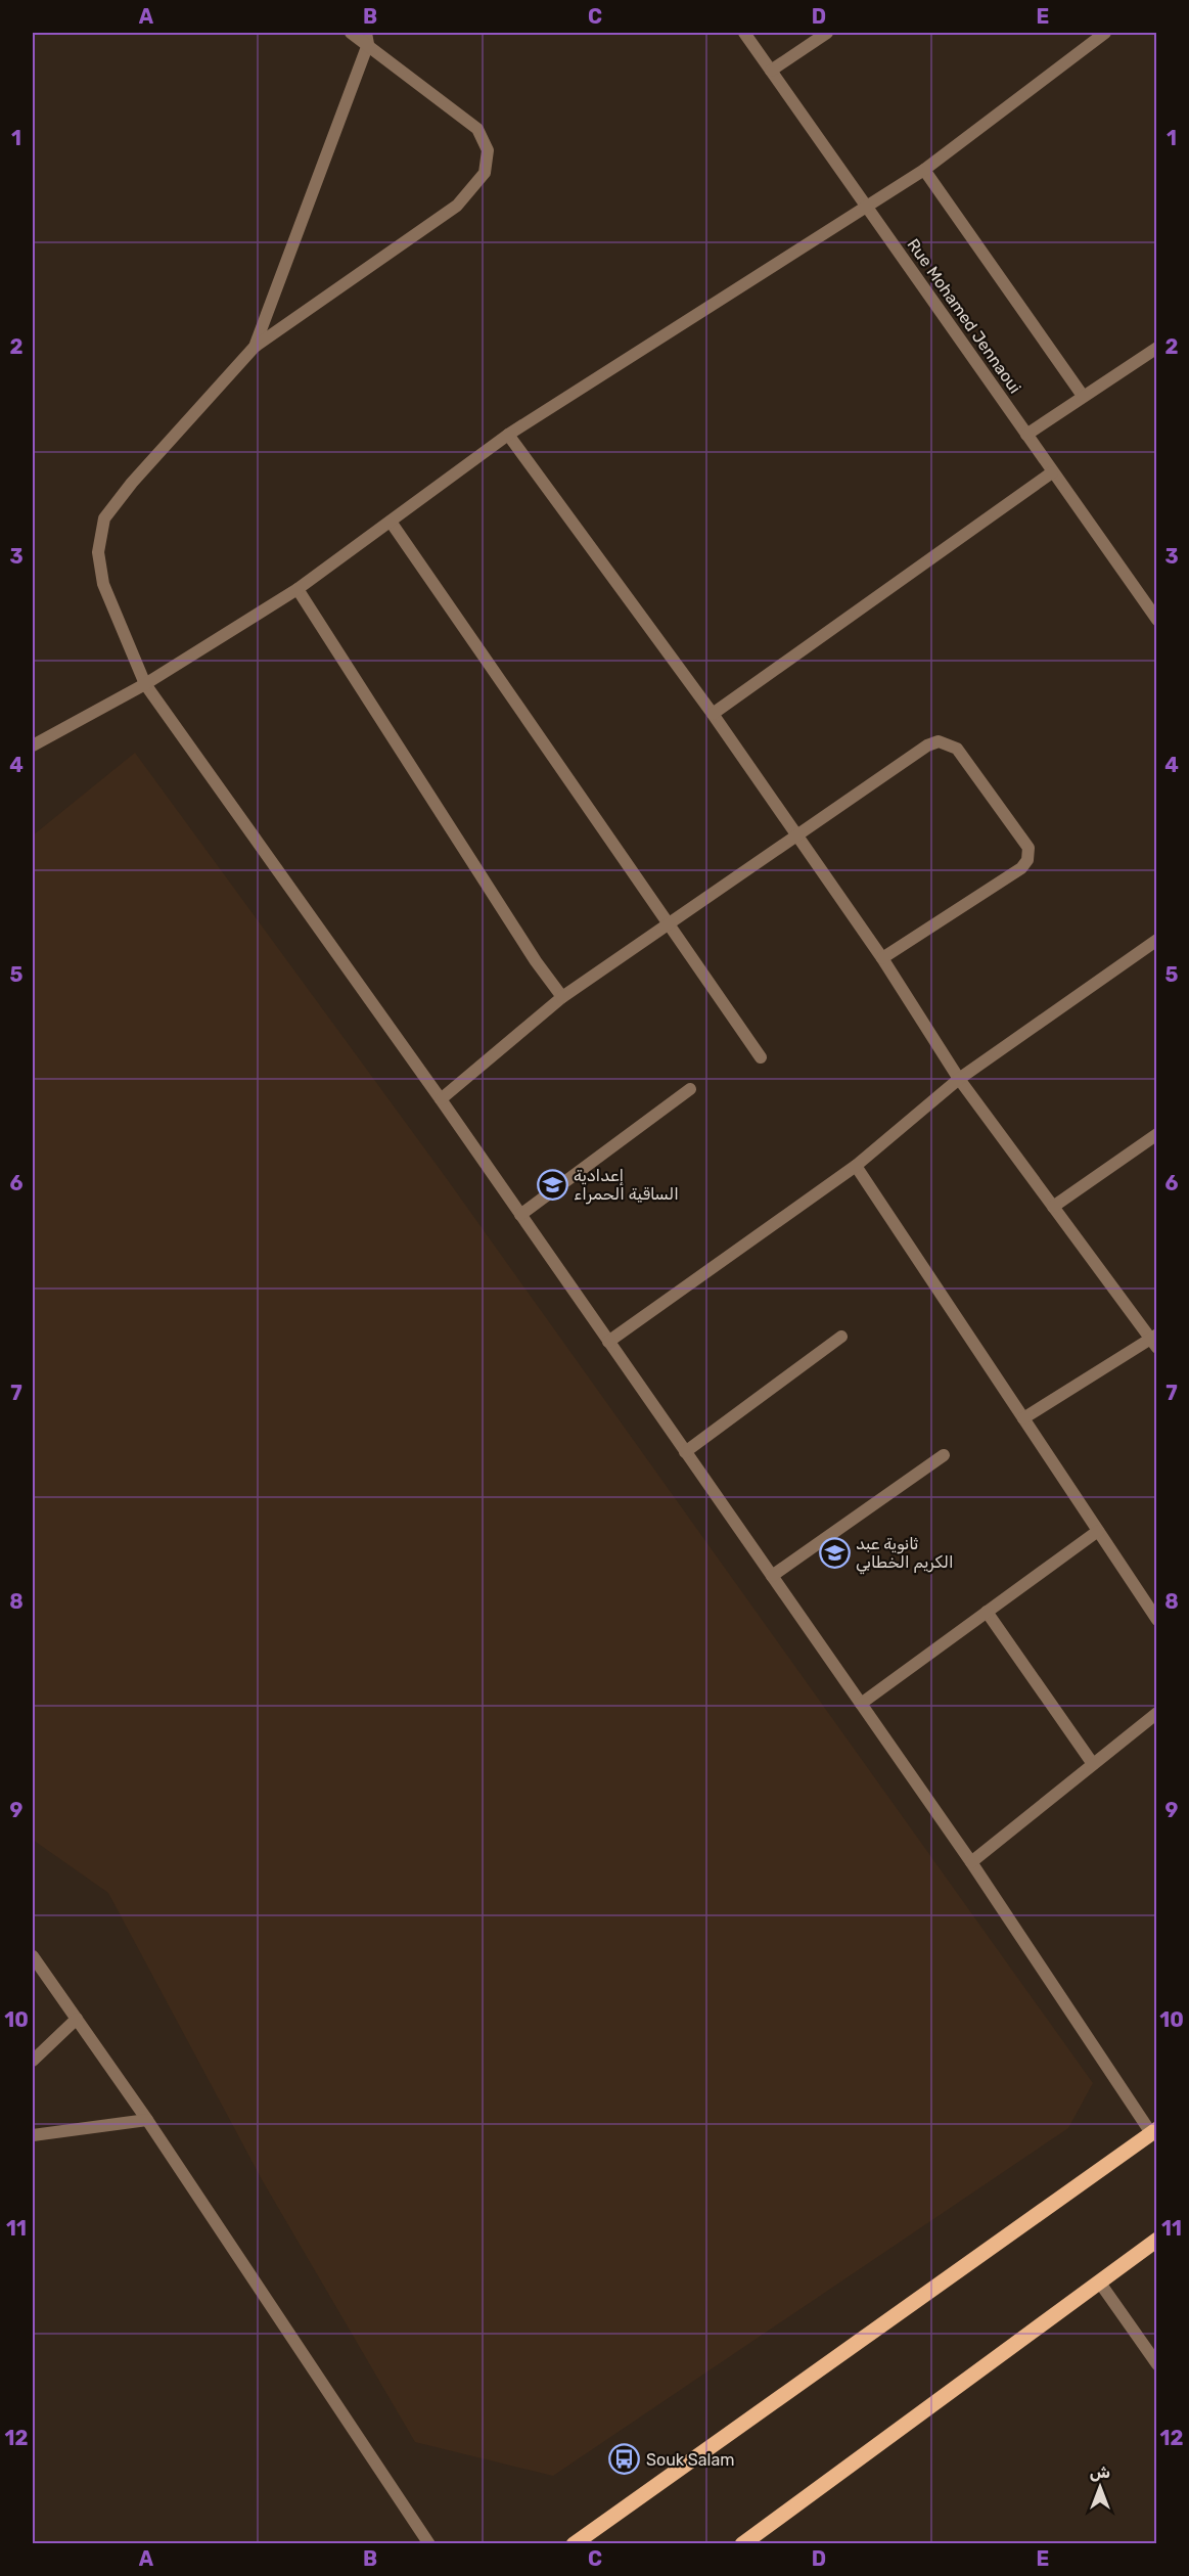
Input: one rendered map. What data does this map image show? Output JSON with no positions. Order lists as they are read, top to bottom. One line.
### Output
{"streets":{"street":["Rue Mohamed Jennaoui"]},"places":{"school or university":["إعدادية الساقية الحمراء","ثانوية عبد الكريم الخطابي"],"bus stop":["Souk Salam"]},"north":"top","grid":{"columns":["A","B","C","D","E"],"rows":["1","2","3","4","5","6","7","8","9","10","11","12"]}}
